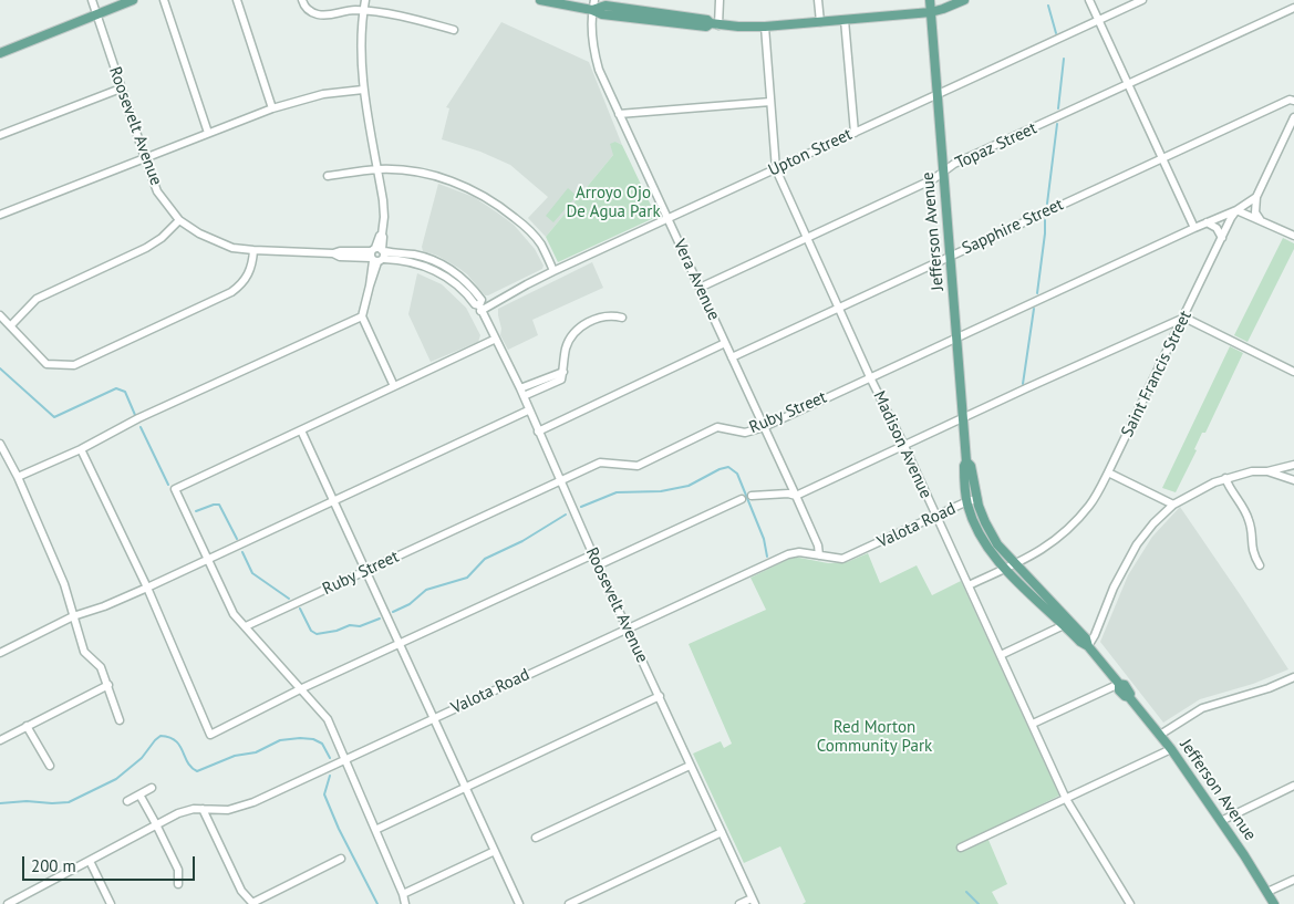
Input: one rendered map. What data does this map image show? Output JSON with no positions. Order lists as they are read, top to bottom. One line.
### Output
{"streets":{"main road":["Jefferson Avenue"],"street":["Roosevelt Avenue","Topaz Street","Upton Street","Sapphire Street","Vera Avenue","Saint Francis Street","Ruby Street","Madison Avenue","Valota Road"]},"crossings":[["Roosevelt Avenue","Upton Street"],["Roosevelt Avenue","Ruby Street"],["Roosevelt Avenue","Valota Road"],["Topaz Street","Jefferson Avenue"],["Topaz Street","Vera Avenue"],["Topaz Street","Madison Avenue"],["Upton Street","Jefferson Avenue"],["Upton Street","Vera Avenue"],["Upton Street","Madison Avenue"],["Sapphire Street","Jefferson Avenue"],["Sapphire Street","Vera Avenue"],["Sapphire Street","Madison Avenue"],["Jefferson Avenue","Saint Francis Street"],["Jefferson Avenue","Ruby Street"],["Jefferson Avenue","Valota Road"],["Vera Avenue","Ruby Street"],["Vera Avenue","Valota Road"],["Saint Francis Street","Ruby Street"],["Saint Francis Street","Madison Avenue"],["Ruby Street","Madison Avenue"],["Madison Avenue","Valota Road"]],"parks":["Arroyo Ojo De Agua Park","Red Morton Community Park"],"scale_bar":"200 m"}
